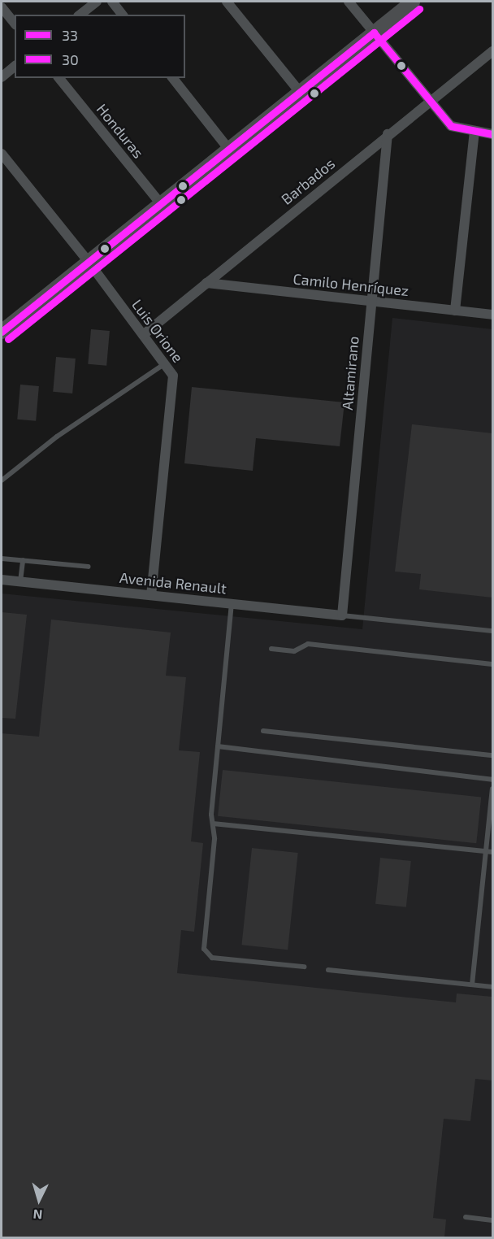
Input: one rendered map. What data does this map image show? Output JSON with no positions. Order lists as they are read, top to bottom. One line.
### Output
{"streets":{"street":["Honduras","Barbados","Camilo Henríquez","Luis Orione","Altamirano","Avenida Renault"]},"crossings":[["Barbados","Camilo Henríquez"],["Barbados","Luis Orione"],["Barbados","Altamirano"],["Camilo Henríquez","Altamirano"],["Luis Orione","Avenida Renault"],["Altamirano","Avenida Renault"]],"lines":["transit line 30","transit line 33"],"legend":["33","30"],"north":"bottom"}
